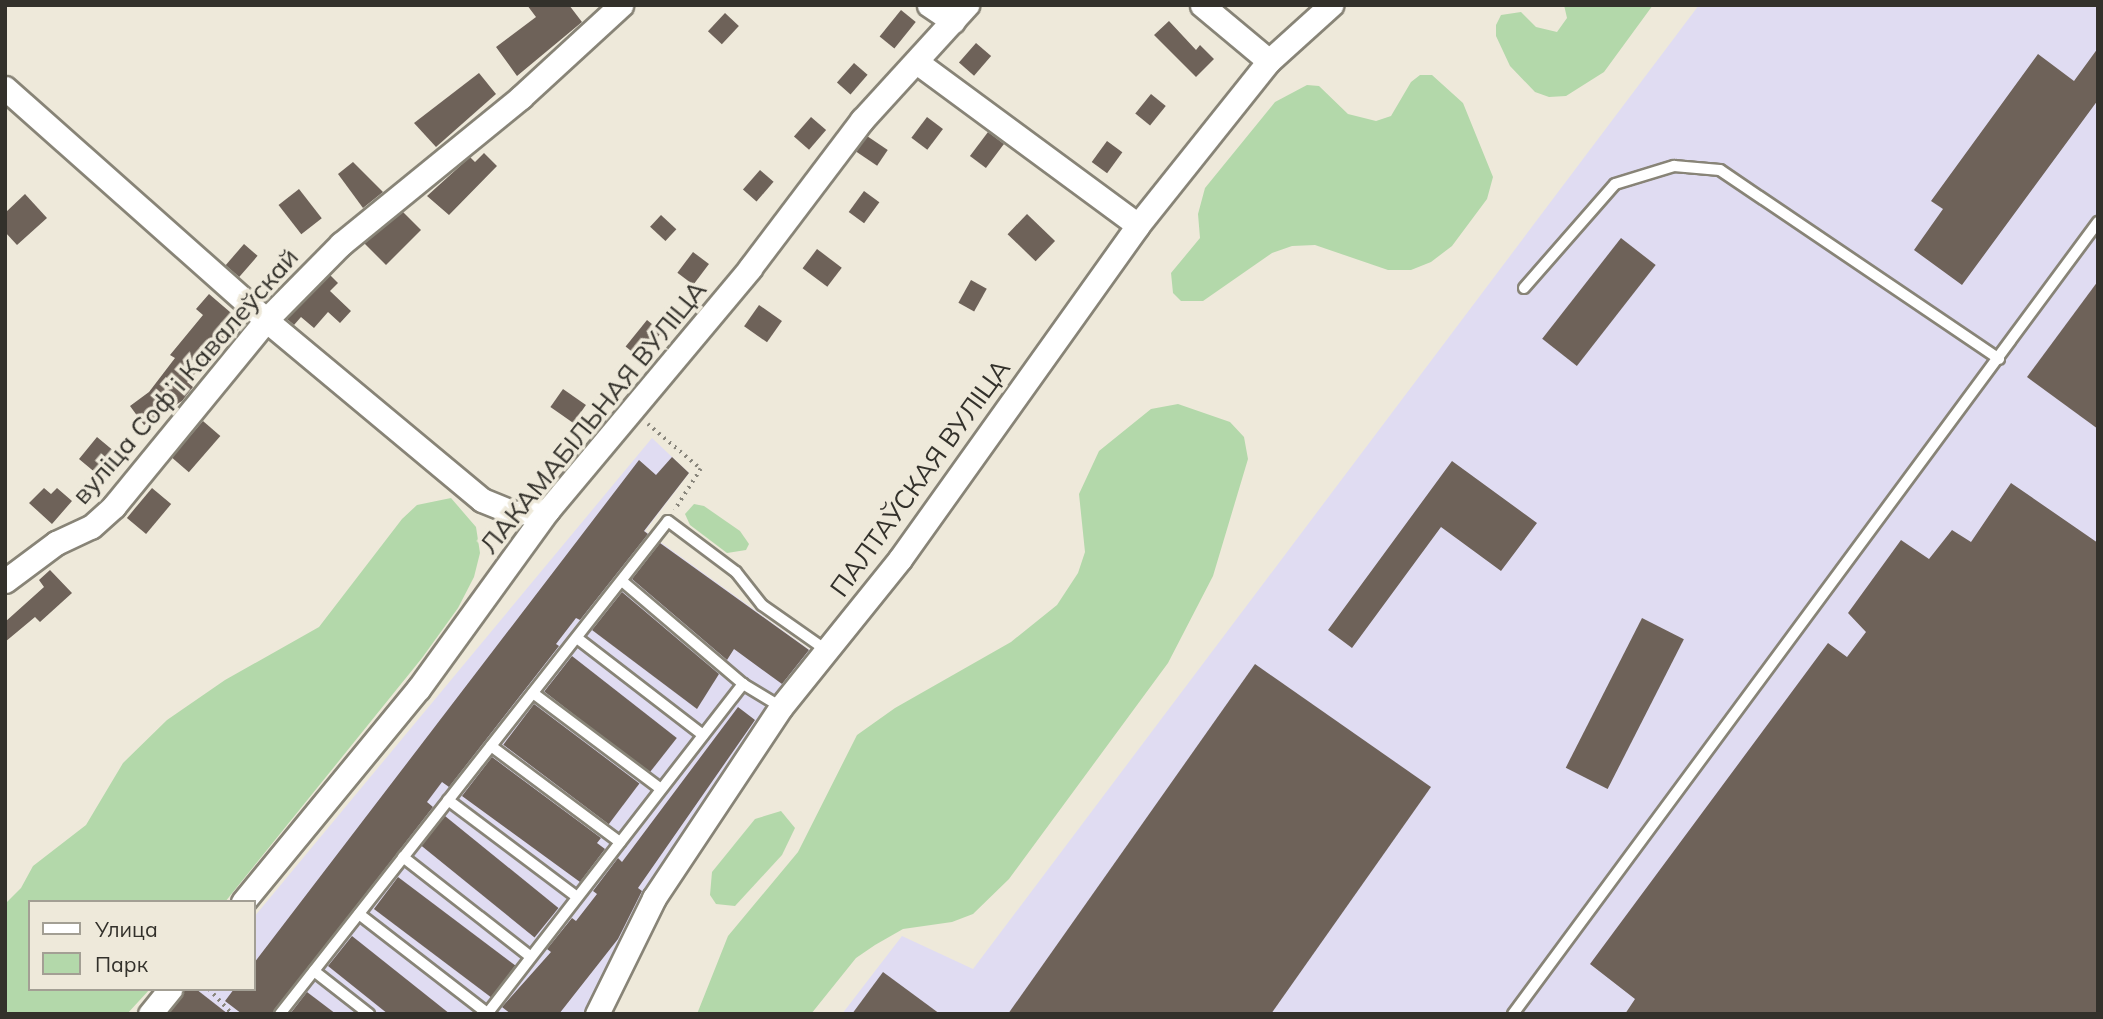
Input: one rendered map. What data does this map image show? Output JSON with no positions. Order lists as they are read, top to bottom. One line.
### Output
{"streets":{"street":["вуліца Софʼі Кавалеўскай","ЛАКАМАБІЛЬНАЯ ВУЛІЦА","ПАЛТАЎСКАЯ ВУЛІЦА"]},"legend":["Улица","Парк"]}
